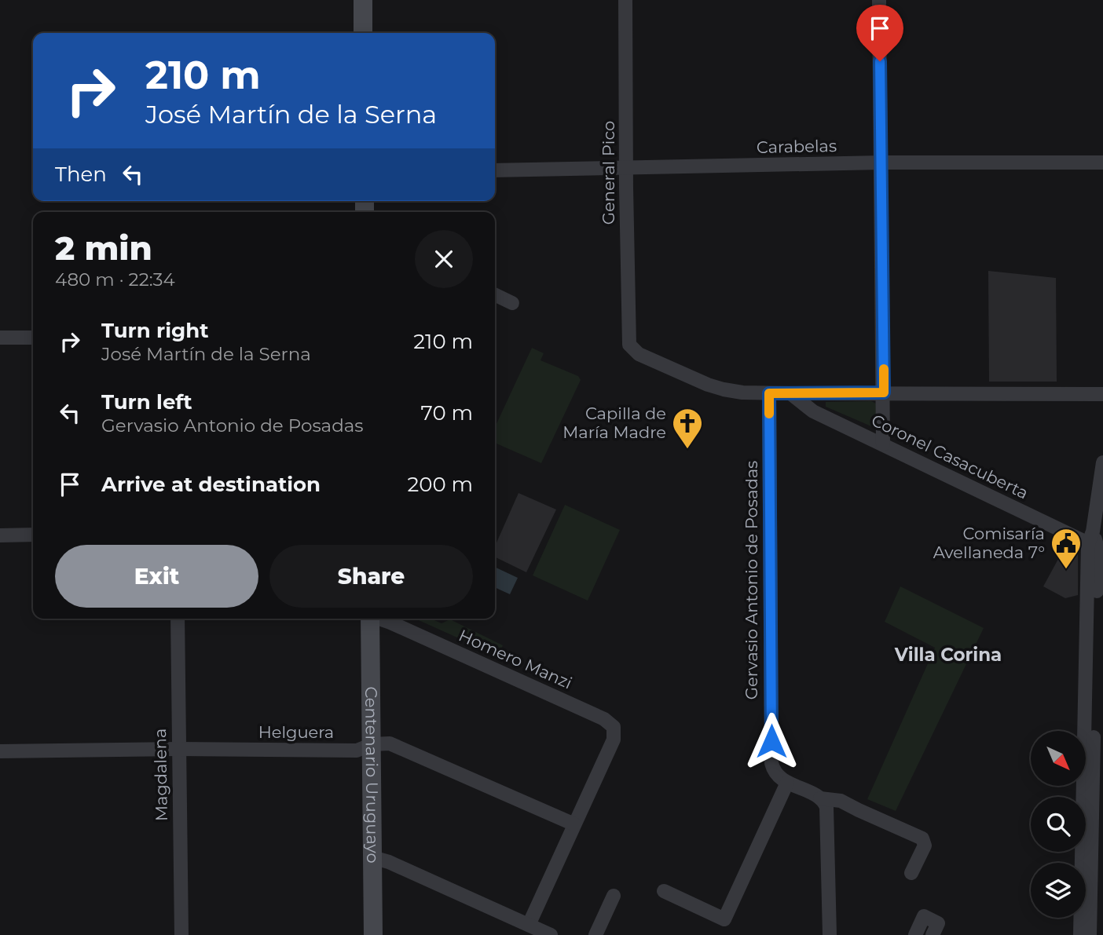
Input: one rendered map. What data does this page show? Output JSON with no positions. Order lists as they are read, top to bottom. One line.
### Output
{"streets":{"main road":["Centenario Uruguayo"],"street":["Carabelas","General Pico","Coronel Casacuberta","Gervasio Antonio de Posadas","Homero Manzi","Helguera","Magdalena"]},"crossings":[["Carabelas","General Pico"],["General Pico","Gervasio Antonio de Posadas"],["Homero Manzi","Helguera"],["Helguera","Magdalena"],["Helguera","Centenario Uruguayo"]],"districts":["Villa Corina"],"places":{"church":["Capilla de María Madre"],"public building":["Comisaría Avellaneda 7°"]},"north":"bottom right","page":{"turn":["210 m","José Martín de la Serna"],"then":"Then","heading":["2 min","480 m · 22:34"],"list":[{"name":"Turn right","note":"José Martín de la Serna","value":"210 m"},{"name":"Turn left","note":"Gervasio Antonio de Posadas","value":"70 m"},{"name":"Arrive at destination","value":"200 m"}],"buttons":["Exit","Share"]}}
